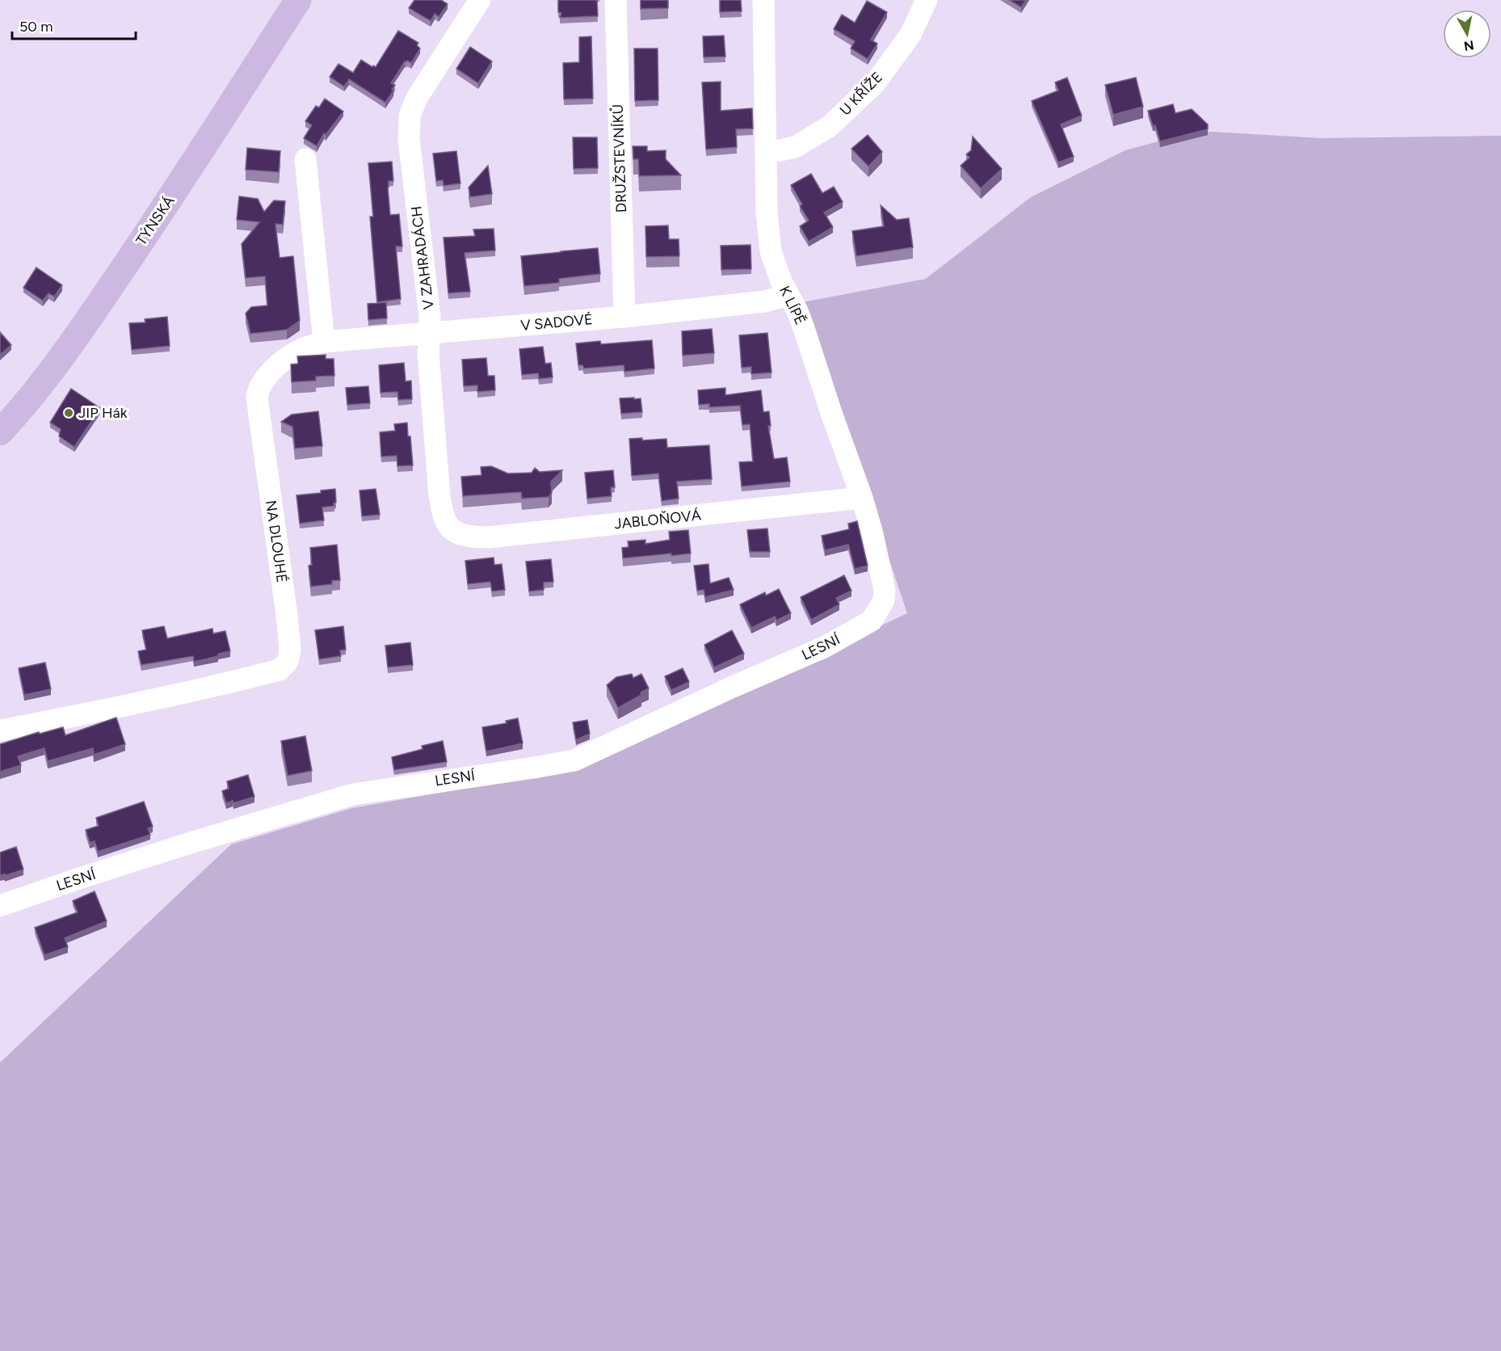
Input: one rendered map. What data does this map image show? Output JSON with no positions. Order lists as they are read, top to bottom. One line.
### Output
{"streets":{"main road":["TÝNSKÁ"],"street":["U KŘÍŽE","DRUŽSTEVNÍKŮ","V ZAHRADÁCH","K LÍPĚ","V SADOVÉ","JABLOŇOVÁ","NA DLOUHÉ","LESNÍ"]},"crossings":[["U KŘÍŽE","K LÍPĚ"],["DRUŽSTEVNÍKŮ","V SADOVÉ"],["V ZAHRADÁCH","V SADOVÉ"],["V ZAHRADÁCH","JABLOŇOVÁ"],["K LÍPĚ","V SADOVÉ"],["K LÍPĚ","JABLOŇOVÁ"],["K LÍPĚ","LESNÍ"],["V SADOVÉ","NA DLOUHÉ"]],"places":["JIP Hák"],"scale_bar":"50 m","north":"bottom"}
